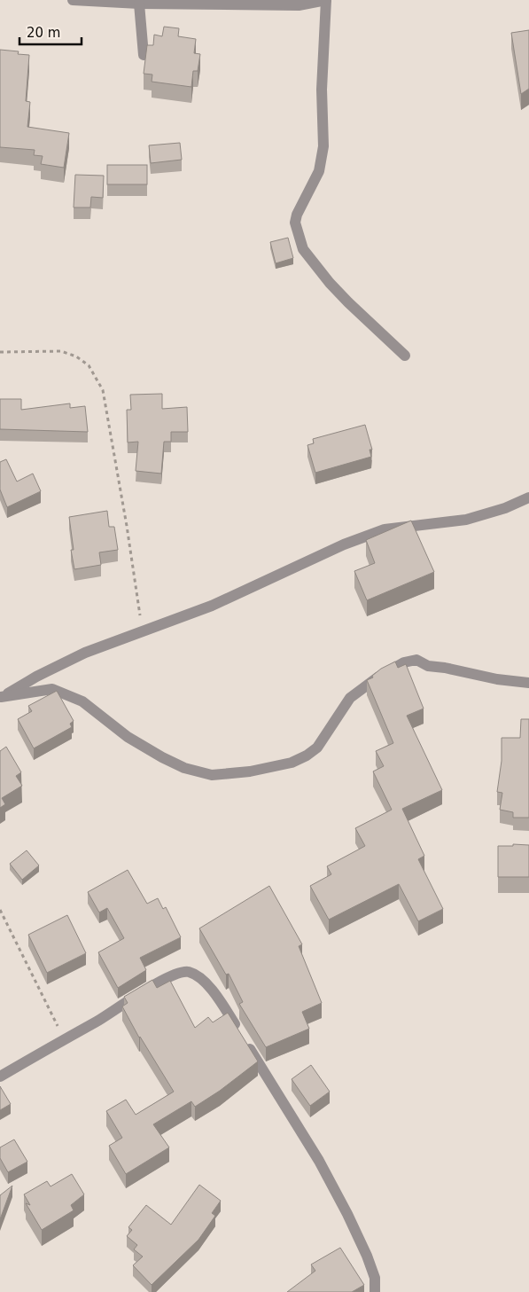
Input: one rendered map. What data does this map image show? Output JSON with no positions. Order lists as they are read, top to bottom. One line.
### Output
{"scale_bar":"20 m"}
